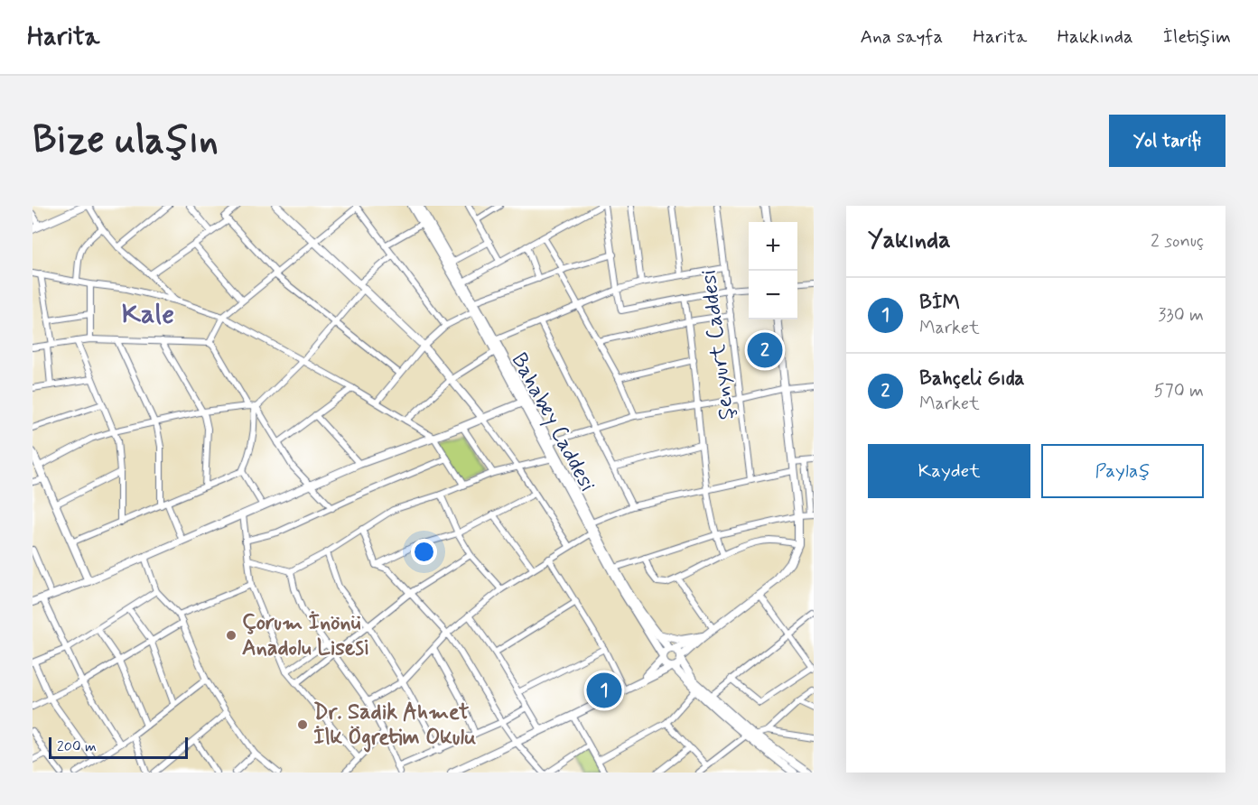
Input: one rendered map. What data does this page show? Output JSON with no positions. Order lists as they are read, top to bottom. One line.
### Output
{"streets":{"street":["Şenyurt Caddesi","Bahabey Caddesi"]},"districts":["Kale"],"places":["Çorum İnönü Anadolu Lisesi","Dr. Sadik Ahmet İlk Ögretim Okulu"],"scale_bar":"200 m","page":{"header":"Harita","nav":["Ana sayfa","Harita","Hakkında","İletişim"],"buttons":["Yol tarifi",["Kaydet","Paylaş"]],"title":"Bize ulaşın","heading":["Yakında","2 sonuç"],"map_buttons":["+","−"],"list":[{"mark":"1","name":"BİM","note":"Market","value":"330 m"},{"mark":"2","name":"Bahçeli Gıda","note":"Market","value":"570 m"}],"pins":["2","1"],"scale":"200 m"}}
